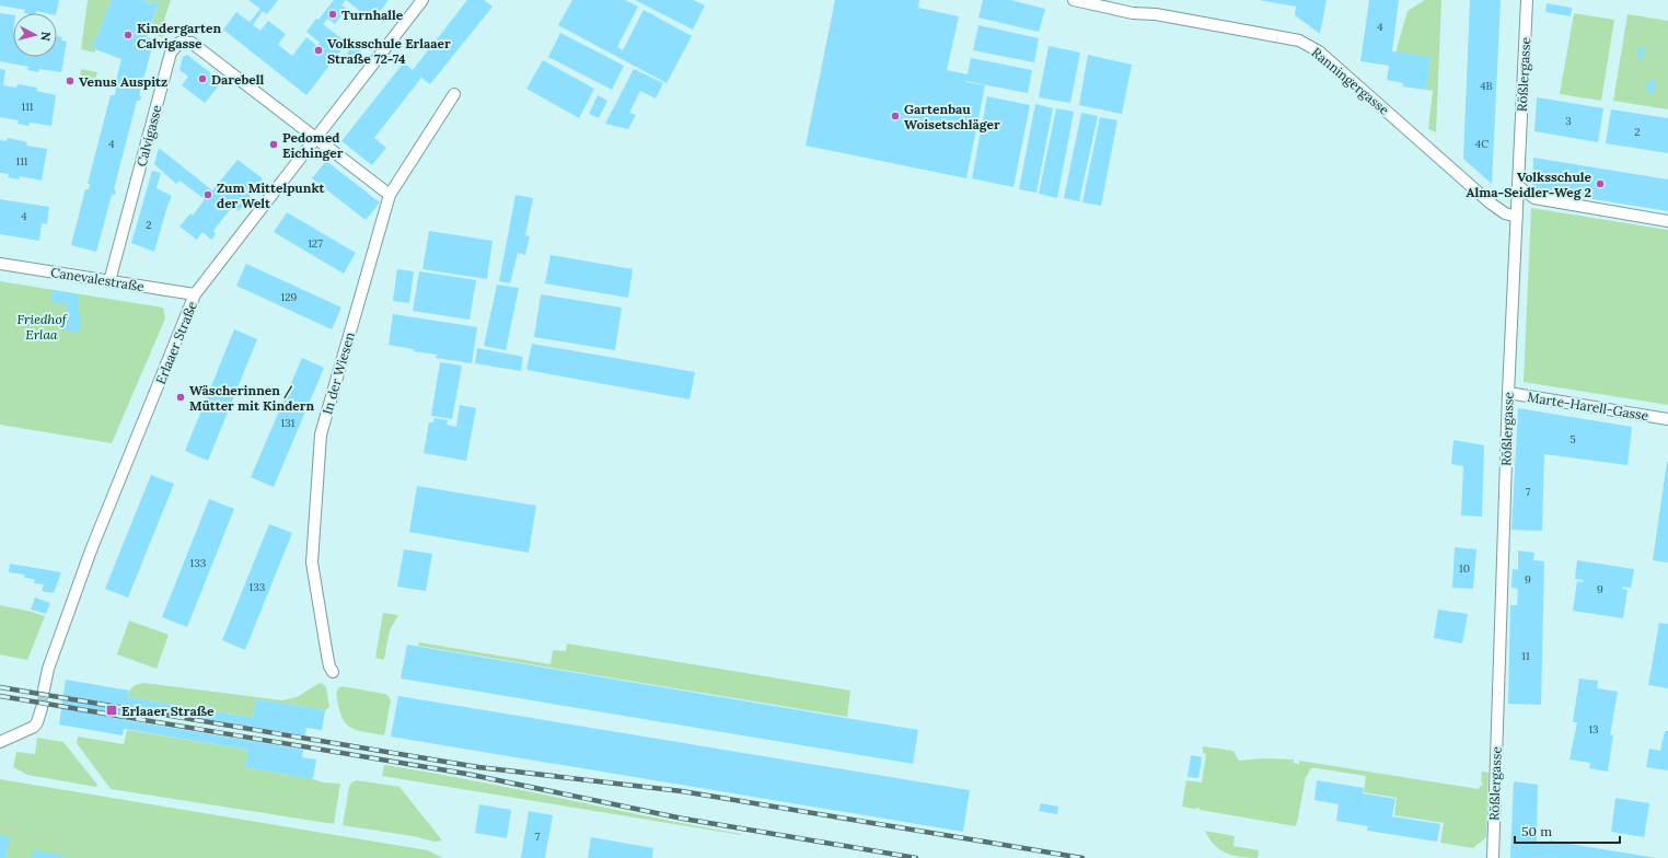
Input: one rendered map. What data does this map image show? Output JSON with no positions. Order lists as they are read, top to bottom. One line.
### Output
{"streets":{"street":["Rößlergasse","Ranningergasse","Calvigasse","Canevalestraße","Erlaaer Straße","In der Wiesen","Marte-Harell-Gasse"]},"crossings":[["Rößlergasse","Ranningergasse"],["Rößlergasse","Marte-Harell-Gasse"],["Calvigasse","Canevalestraße"],["Calvigasse","Erlaaer Straße"],["Calvigasse","In der Wiesen"],["Canevalestraße","Erlaaer Straße"]],"parks":["Friedhof Erlaa"],"places":{"other":["Turnhalle","Kindergarten Calvigasse","Volksschule Erlaaer Straße 72-74","Darebell","Venus Auspitz","Gartenbau Woisetschläger","Pedomed Eichinger","Volksschule Alma-Seidler-Weg 2","Zum Mittelpunkt der Welt","Wäscherinnen / Mütter mit Kindern"],"transit":["Erlaaer Straße"]},"house_numbers":["4","4B","111","3","2","4","4C","111","4","2","127","129","131","5","7","133","10","9","133","9","11","13","7"],"scale_bar":"50 m","north":"right"}
